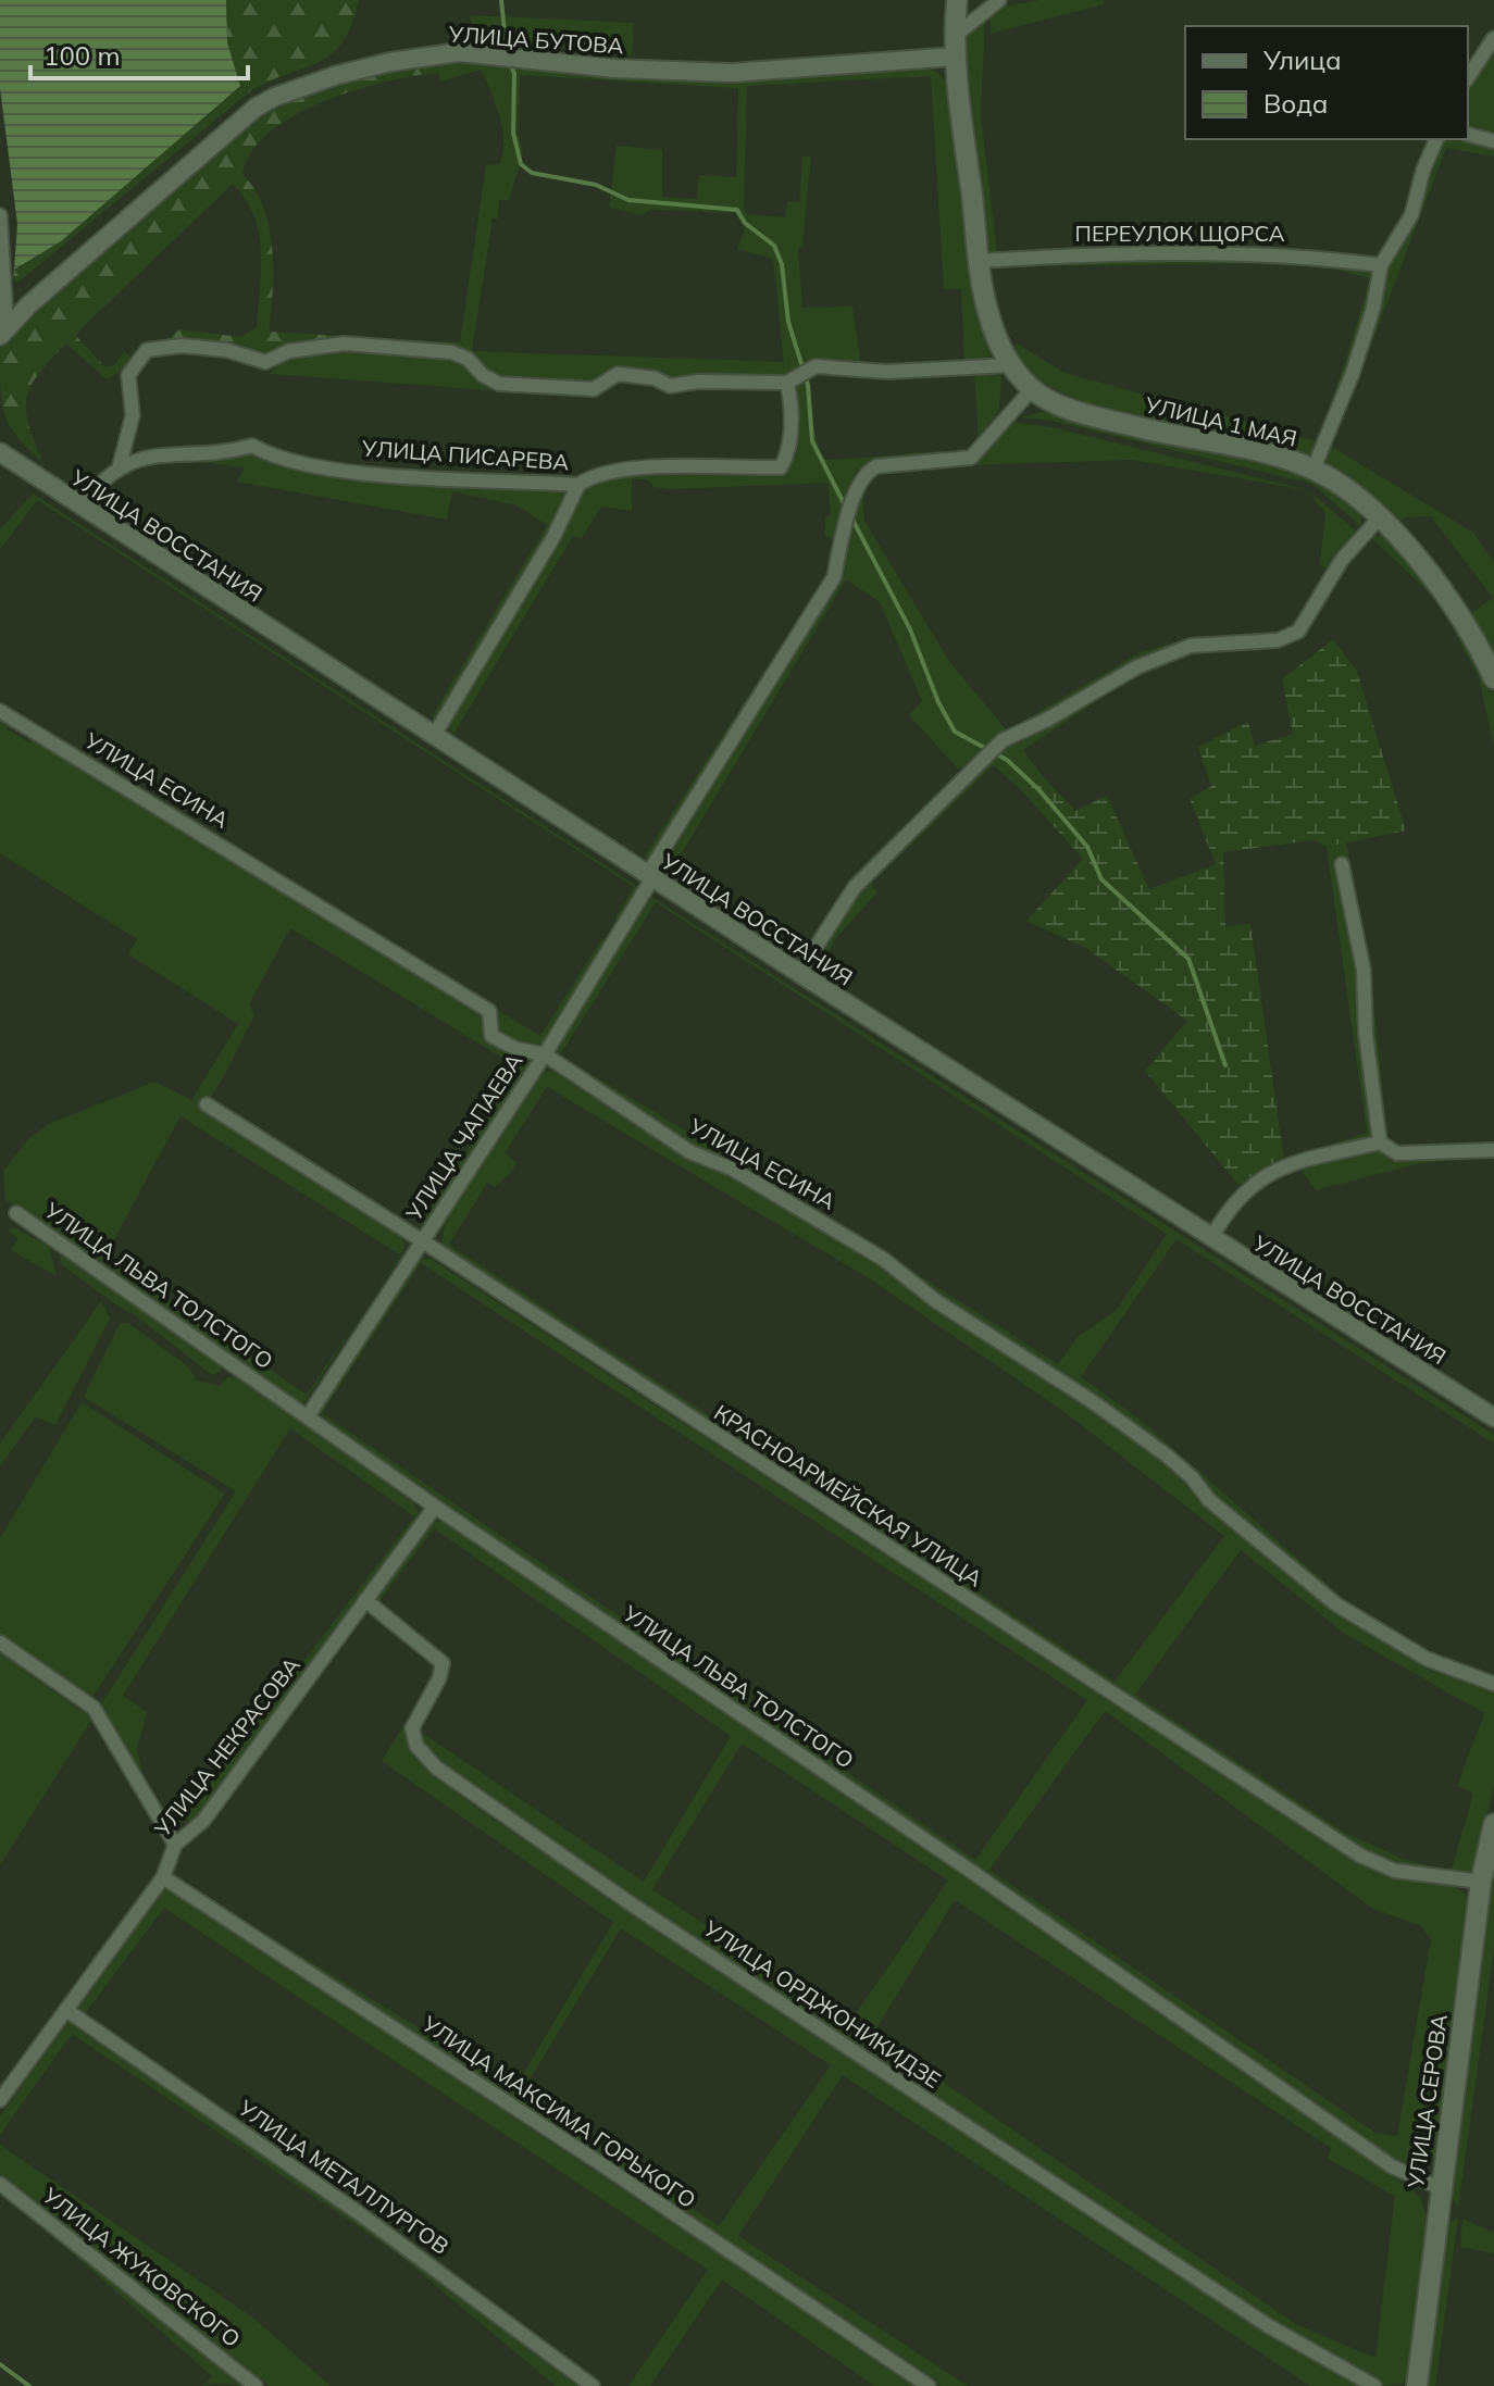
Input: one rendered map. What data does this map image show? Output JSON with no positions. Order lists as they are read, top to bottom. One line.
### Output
{"streets":{"main road":["УЛИЦА 1 МАЯ","УЛИЦА СЕРОВА"],"street":["УЛИЦА БУТОВА","ПЕРЕУЛОК ЩОРСА","УЛИЦА ПИСАРЕВА","УЛИЦА ВОССТАНИЯ","УЛИЦА ЕСИНА","УЛИЦА ЧАПАЕВА","УЛИЦА ЛЬВА ТОЛСТОГО","КРАСНОАРМЕЙСКАЯ УЛИЦА","УЛИЦА НЕКРАСОВА","УЛИЦА ОРДЖОНИКИДЗЕ","УЛИЦА МАКСИМА ГОРЬКОГО","УЛИЦА МЕТАЛЛУРГОВ","УЛИЦА ЖУКОВСКОГО"]},"crossings":[["УЛИЦА 1 МАЯ","УЛИЦА ЧАПАЕВА"],["УЛИЦА ВОССТАНИЯ","УЛИЦА ЧАПАЕВА"],["УЛИЦА ЕСИНА","УЛИЦА ЧАПАЕВА"],["УЛИЦА ЧАПАЕВА","УЛИЦА ЛЬВА ТОЛСТОГО"],["УЛИЦА ЧАПАЕВА","КРАСНОАРМЕЙСКАЯ УЛИЦА"],["УЛИЦА ЛЬВА ТОЛСТОГО","УЛИЦА НЕКРАСОВА"],["УЛИЦА ЛЬВА ТОЛСТОГО","УЛИЦА СЕРОВА"],["КРАСНОАРМЕЙСКАЯ УЛИЦА","УЛИЦА СЕРОВА"],["УЛИЦА НЕКРАСОВА","УЛИЦА ОРДЖОНИКИДЗЕ"],["УЛИЦА НЕКРАСОВА","УЛИЦА МАКСИМА ГОРЬКОГО"],["УЛИЦА НЕКРАСОВА","УЛИЦА МЕТАЛЛУРГОВ"]],"legend":["Улица","Вода"],"scale_bar":"100 m"}
